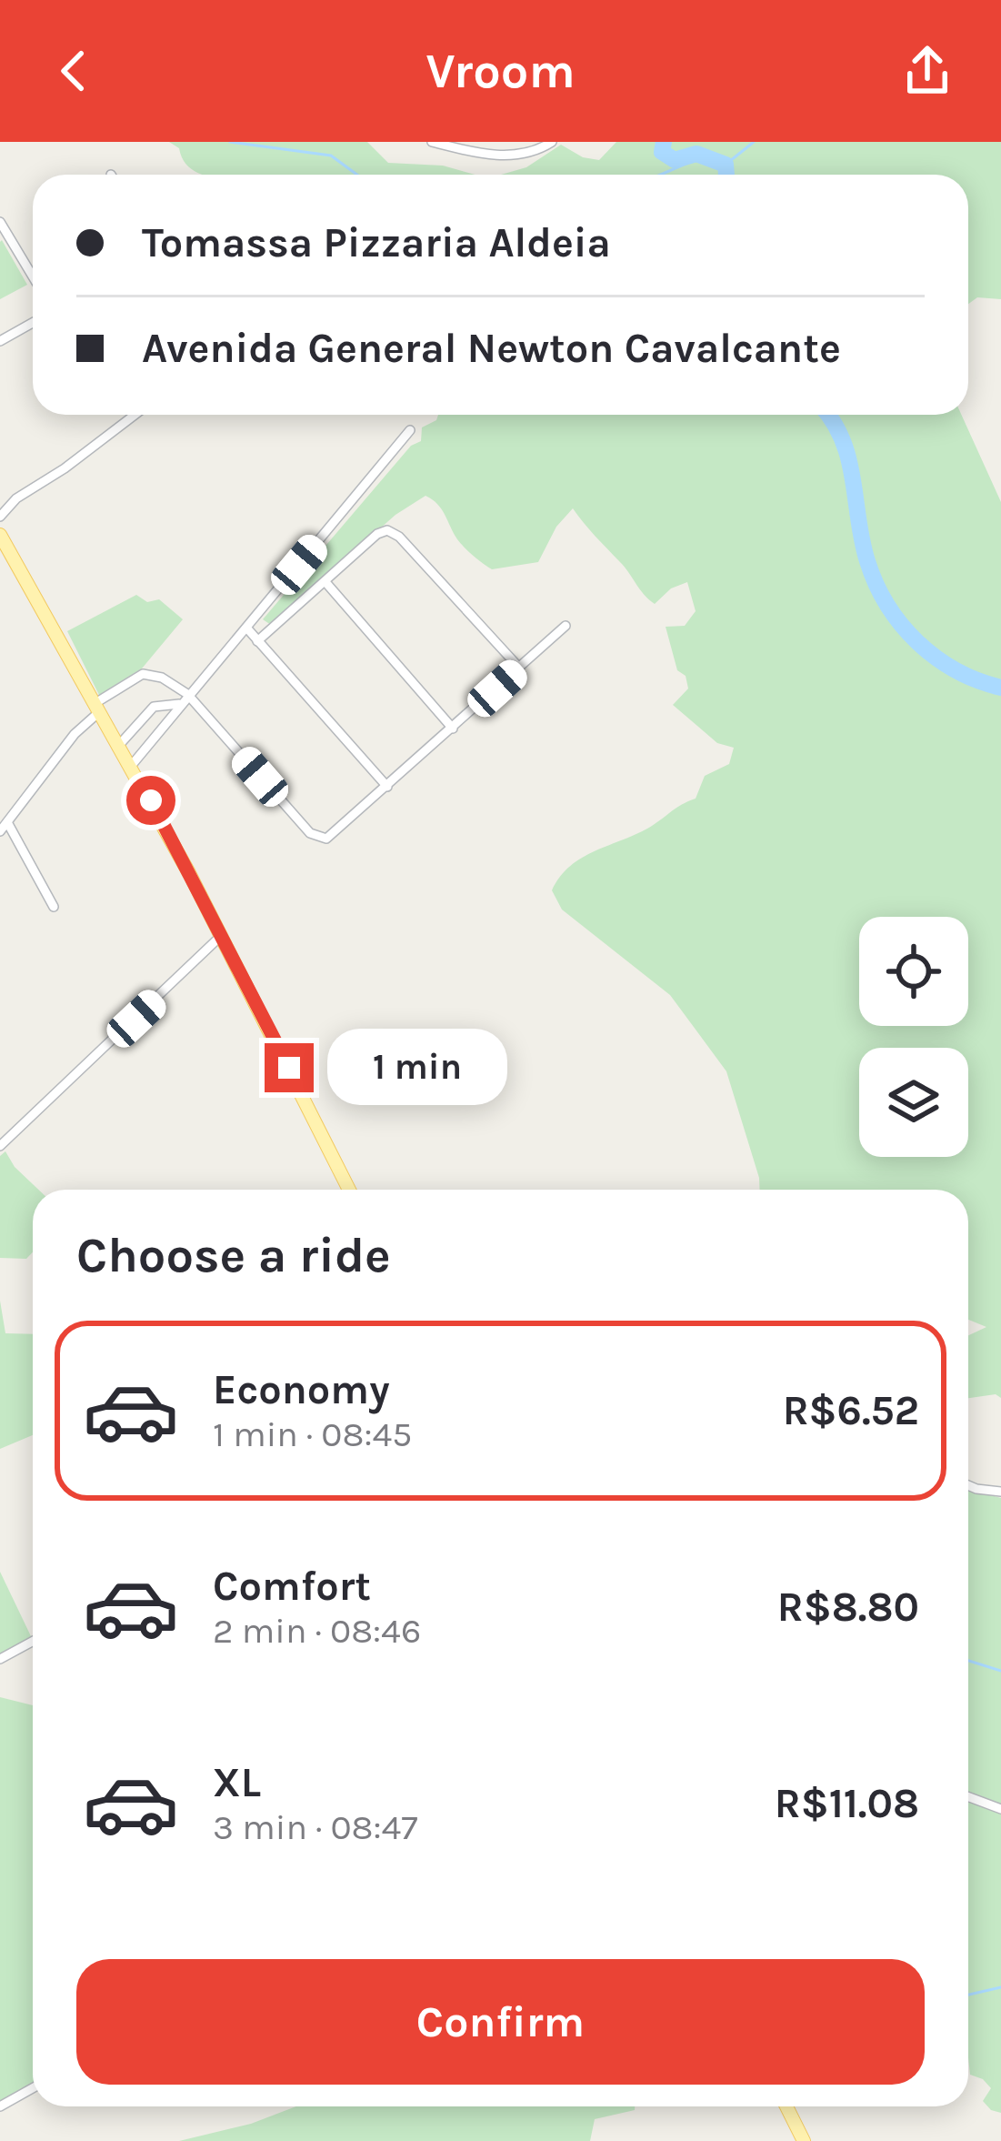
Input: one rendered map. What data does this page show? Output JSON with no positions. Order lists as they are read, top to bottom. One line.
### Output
{"page":{"header":"Vroom","banner":["Tomassa Pizzaria Aldeia","Avenida General Newton Cavalcante"],"bubble":"1 min","heading":"Choose a ride","list":[{"name":"Economy","note":"1 min · 08:45","value":"R$6.52"},{"name":"Comfort","note":"2 min · 08:46","value":"R$8.80"},{"name":"XL","note":"3 min · 08:47","value":"R$11.08"}],"buttons":"Confirm"}}
